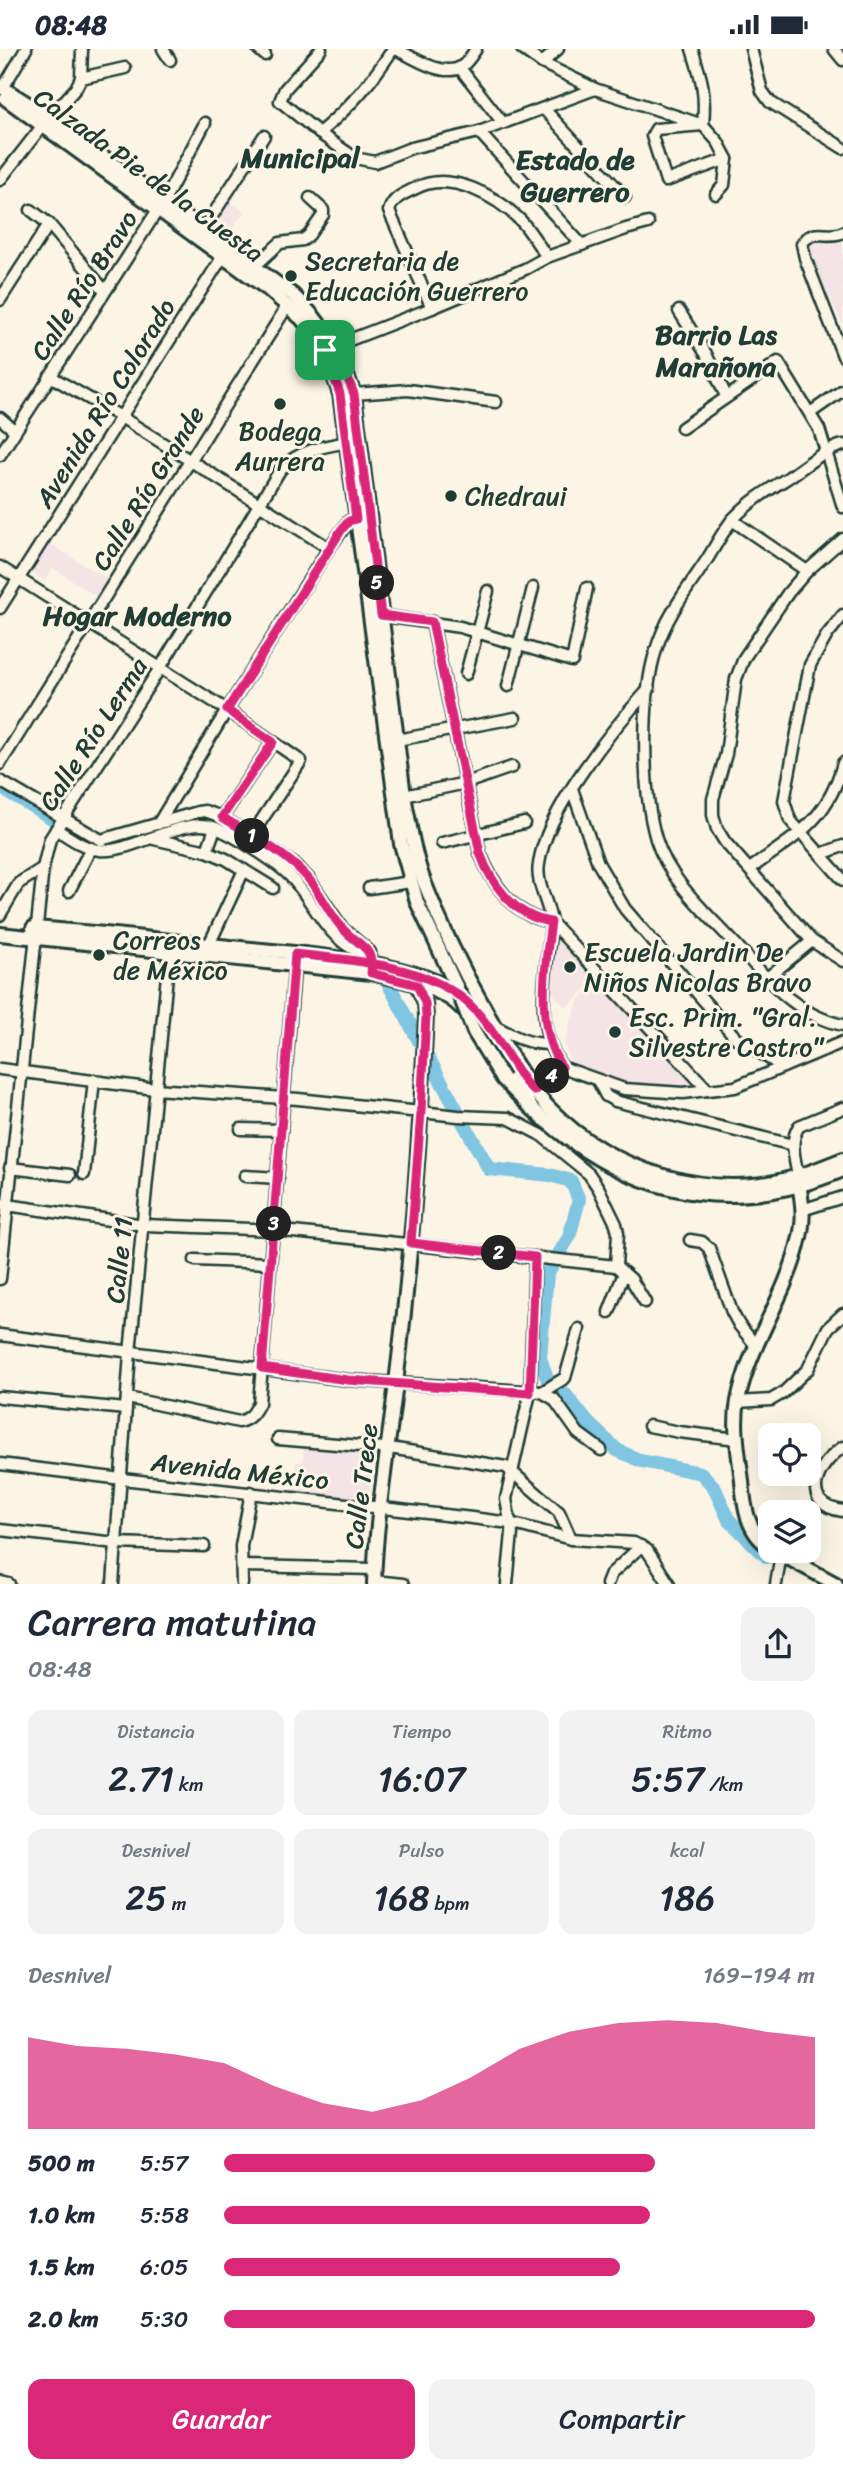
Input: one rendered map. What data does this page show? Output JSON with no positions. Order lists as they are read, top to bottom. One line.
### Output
{"streets":{"main road":["Calzada Pie de la Cuesta","Calle Trece"],"street":["Calle Río Bravo","Avenida Río Colorado","Calle Río Grande","Calle Río Lerma","Calle 11","Avenida México"]},"crossings":[["Calzada Pie de la Cuesta","Calle Río Bravo"],["Calzada Pie de la Cuesta","Avenida Río Colorado"],["Calzada Pie de la Cuesta","Calle Río Grande"],["Calzada Pie de la Cuesta","Calle Río Lerma"],["Calle 11","Avenida México"],["Avenida México","Calle Trece"]],"districts":["Municipal","Estado de Guerrero","Barrio Las Marañona","Hogar Moderno"],"places":["Secretaria de Educación Guerrero","Bodega Aurrera","Chedraui","Correos de México","Escuela Jardin De Niños Nicolas Bravo","Esc. Prim. \"Gral. Silvestre Castro\""],"page":{"status":"08:48","pins":["5","1","4","3","2"],"heading":["Carrera matutina","08:48"],"stats":[["Distancia","2.71 km"],["Tiempo","16:07"],["Ritmo","5:57 /km"],["Desnivel","25 m"],["Pulso","168 bpm"],["kcal","186"]],"chart":["Desnivel","169–194 m"],"list":[{"name":"500 m","note":"5:57"},{"name":"1.0 km","note":"5:58"},{"name":"1.5 km","note":"6:05"},{"name":"2.0 km","note":"5:30"}],"buttons":["Guardar","Compartir"]}}
